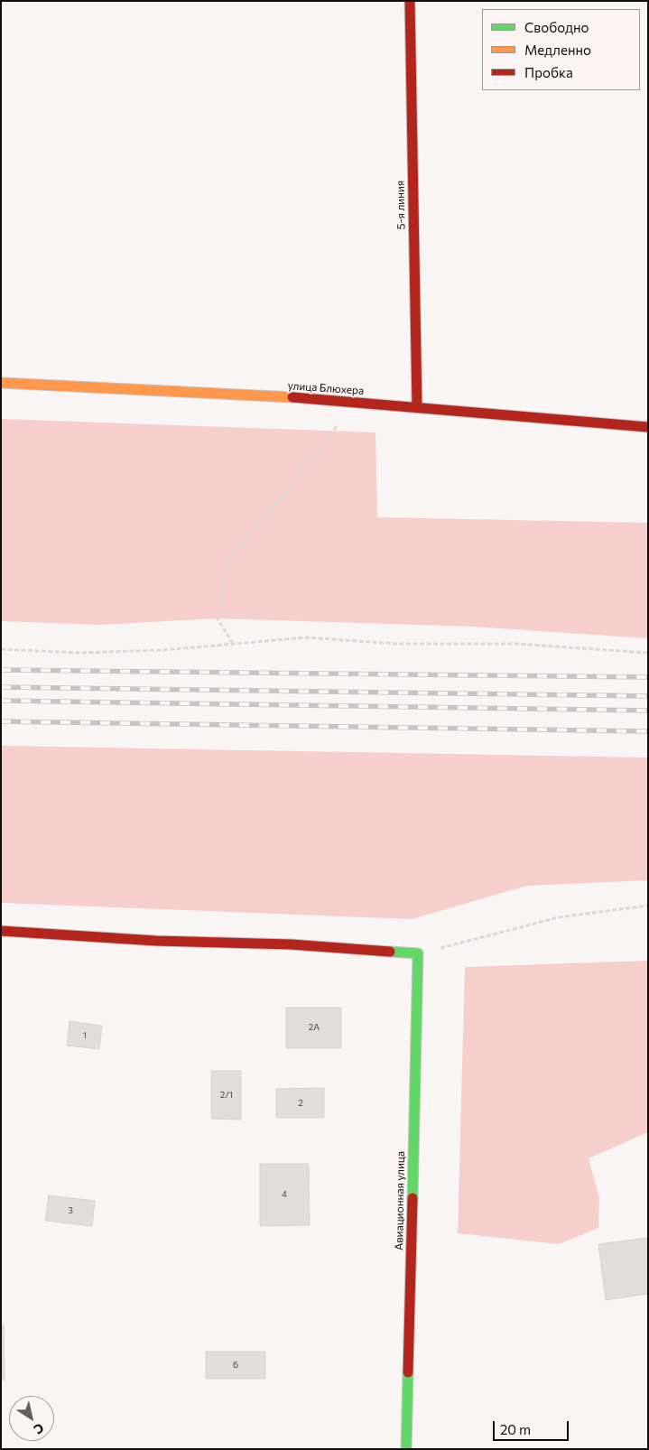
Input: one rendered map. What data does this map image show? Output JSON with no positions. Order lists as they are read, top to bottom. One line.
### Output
{"streets":{"street":["5-я линия","улица Блюхера","Авиационная улица"]},"crossings":[["5-я линия","улица Блюхера"]],"house_numbers":["2А","1","2/1","2","4","3","6"],"legend":["Свободно","Медленно","Пробка"],"scale_bar":"20 m","north":"bottom right"}
